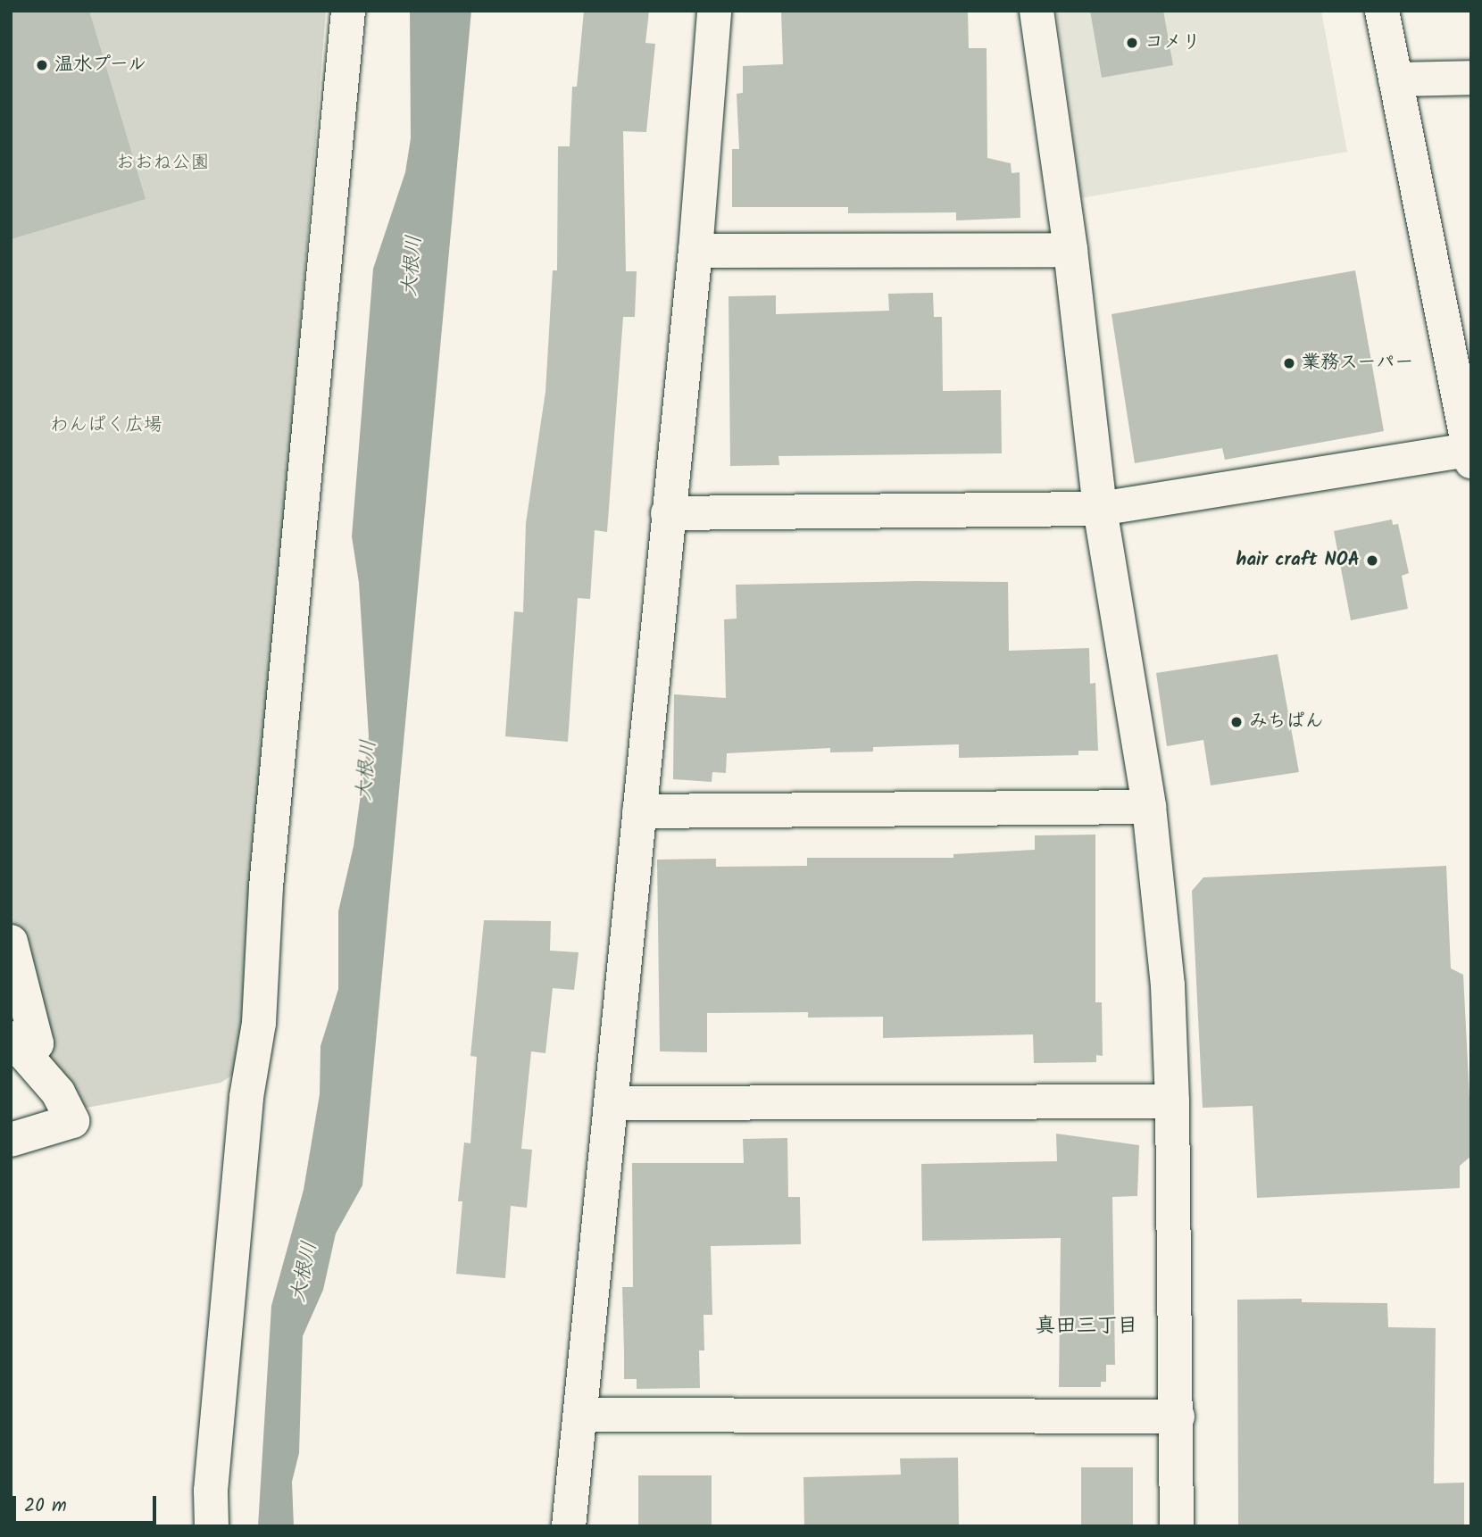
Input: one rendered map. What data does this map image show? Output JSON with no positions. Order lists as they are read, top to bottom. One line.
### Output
{"districts":["真田三丁目"],"water":["大根川"],"parks":["おおね公園","わんぱく広場"],"places":["コメリ","温水プール","業務スーパー","hair craft NOA","みちぱん"],"scale_bar":"20 m"}
